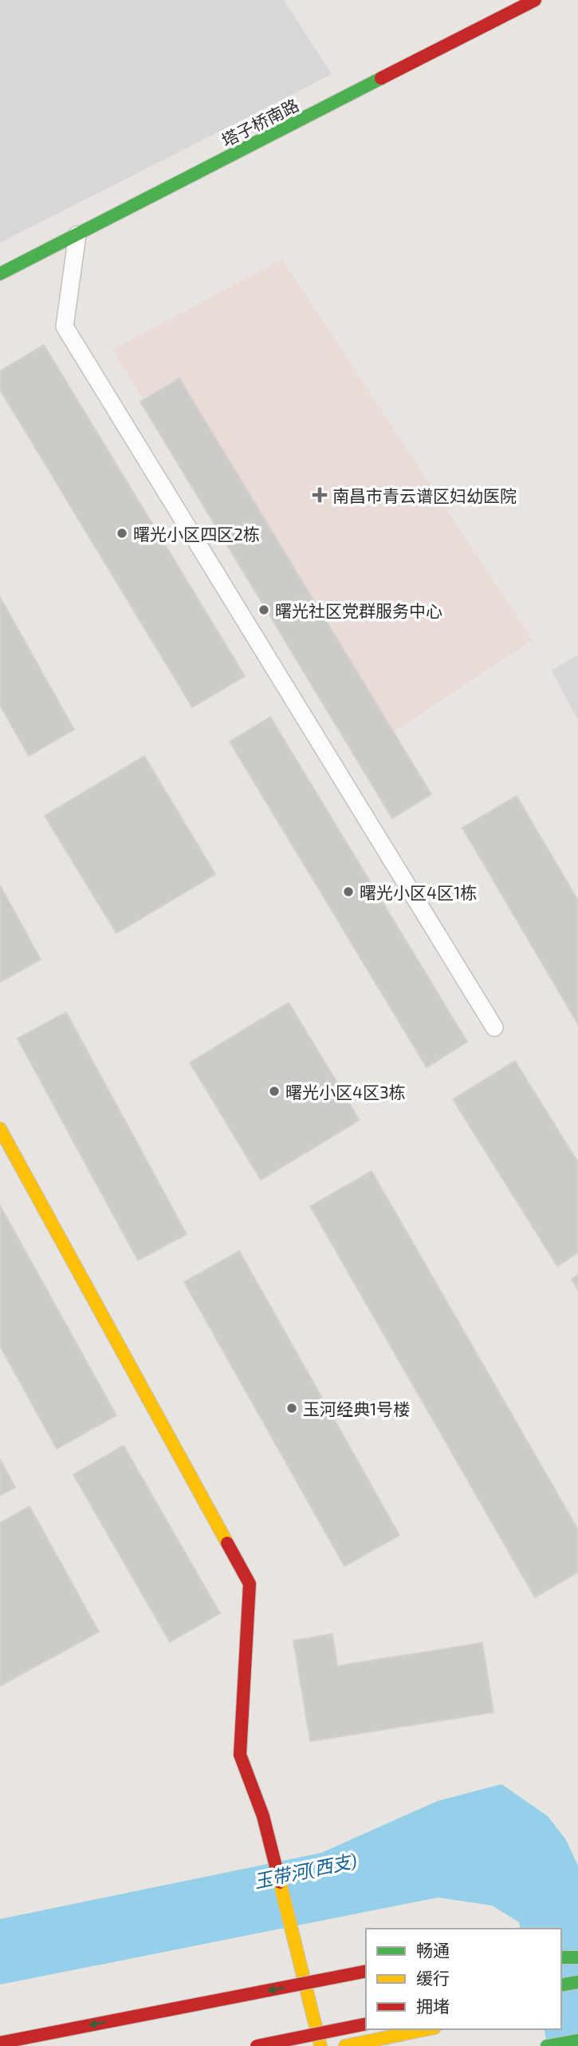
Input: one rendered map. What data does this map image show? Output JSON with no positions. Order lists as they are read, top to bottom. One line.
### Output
{"streets":{"main road":["塔子桥南路"]},"water":["玉带河(西支)"],"places":{"health":["南昌市青云谱区妇幼医院"],"other":["曙光小区四区2栋","曙光社区党群服务中心","曙光小区4区1栋","曙光小区4区3栋","玉河经典1号楼"]},"legend":["畅通","缓行","拥堵"]}
